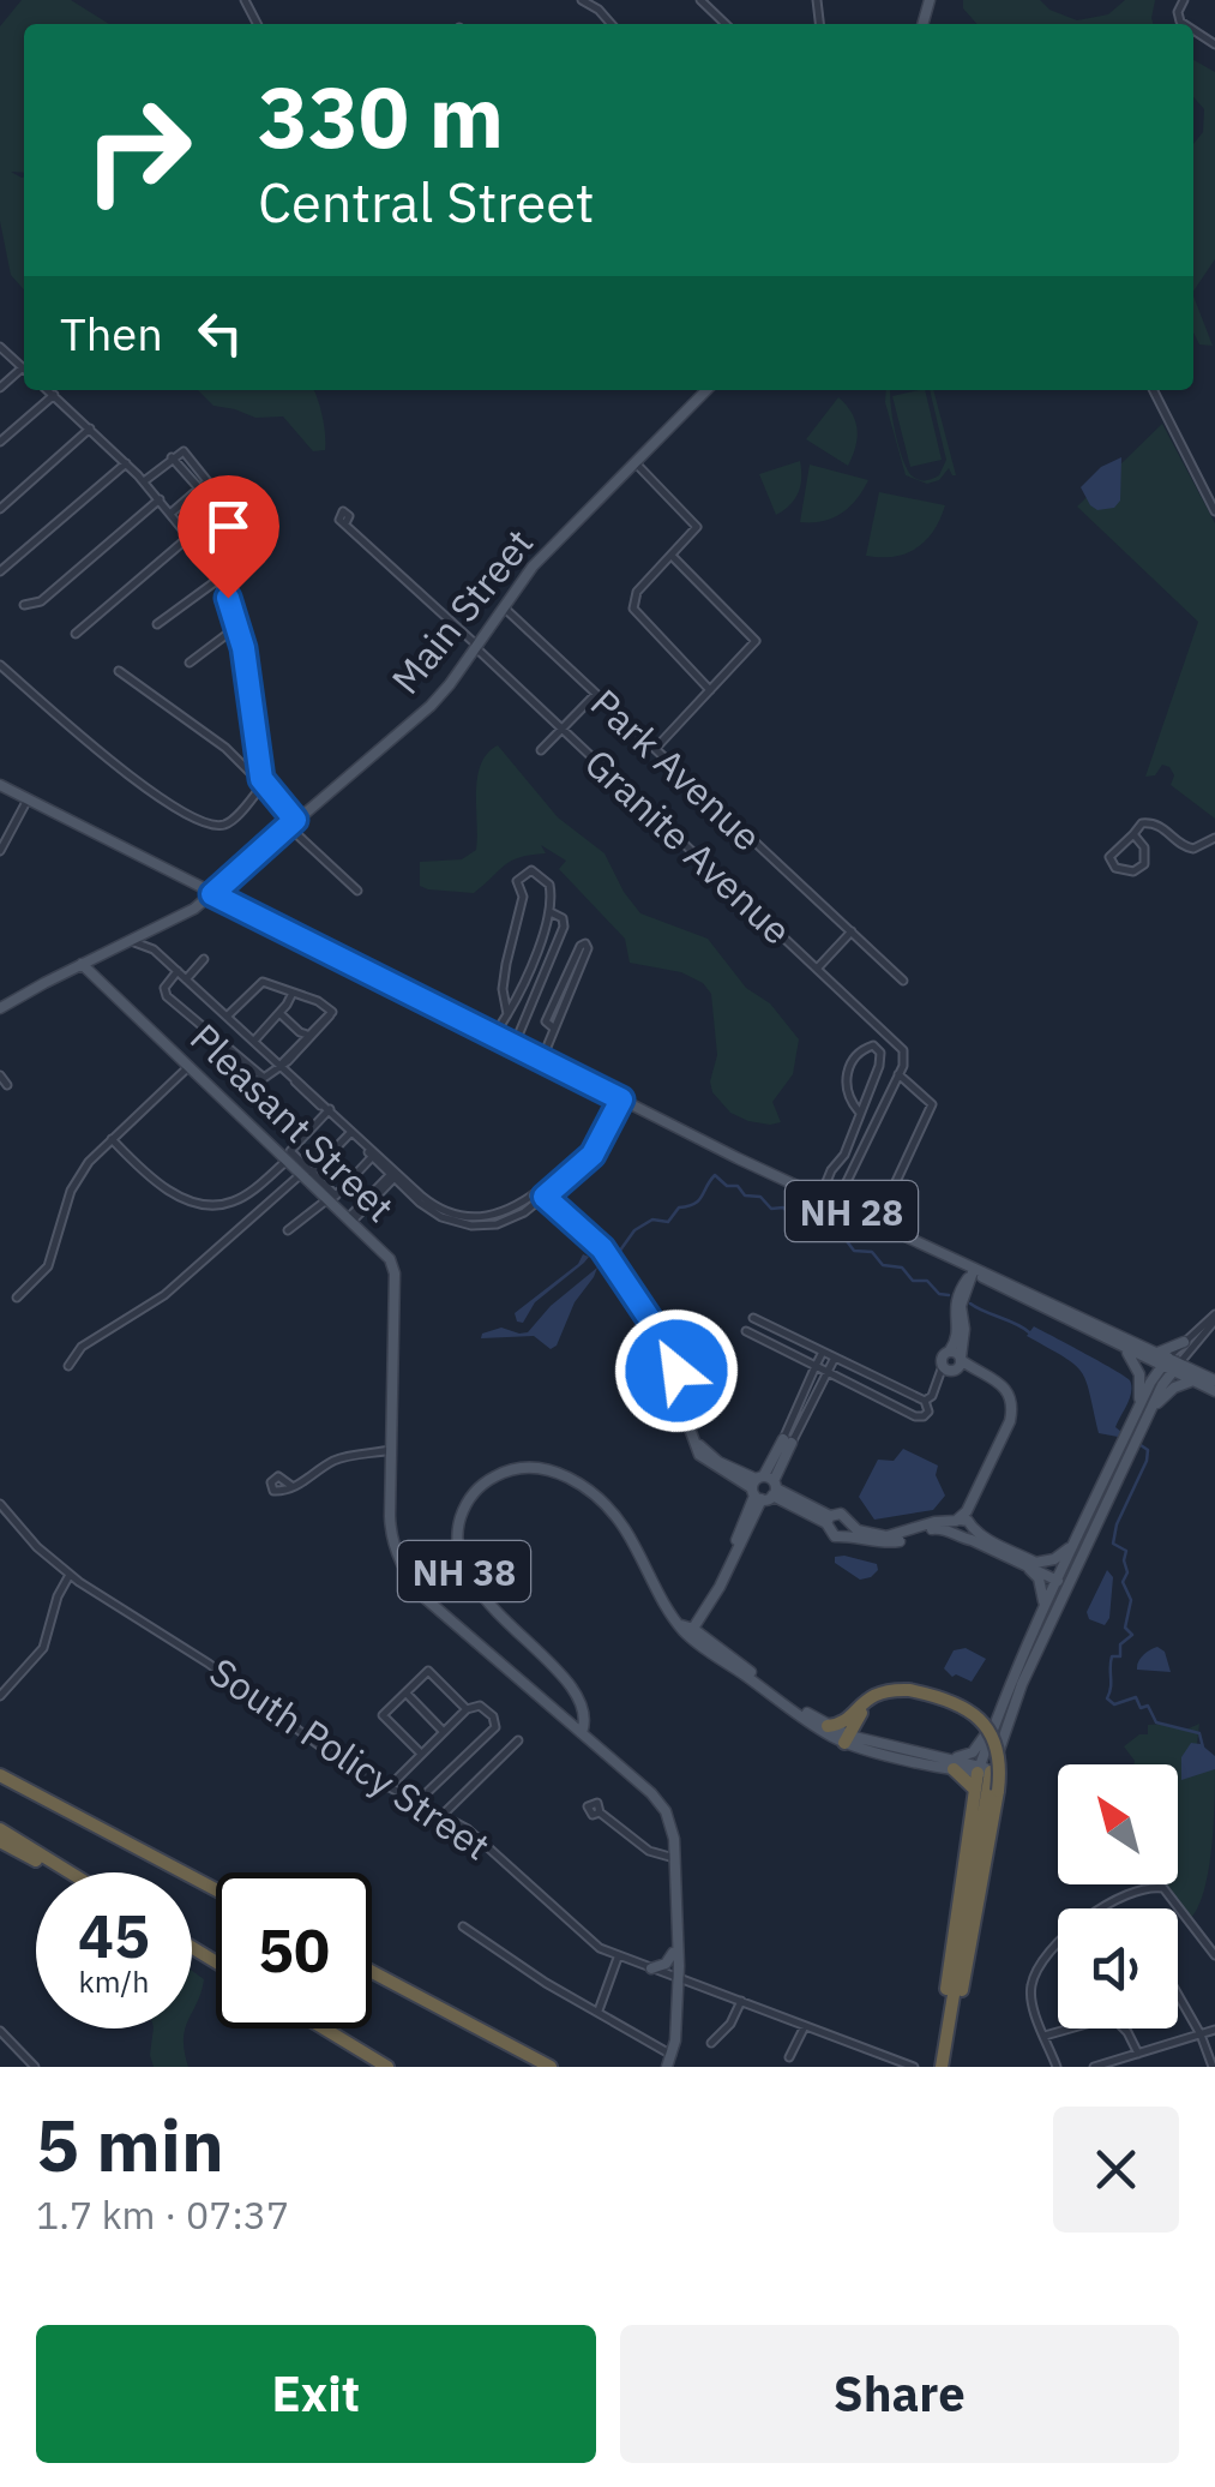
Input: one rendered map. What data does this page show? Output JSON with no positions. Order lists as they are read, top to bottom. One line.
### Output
{"streets":{"main road":["Main Street","Pleasant Street","NH 28","NH 38"],"street":["Park Avenue","Granite Avenue","South Policy Street"]},"crossings":[["Main Street","Park Avenue"],["Main Street","Granite Avenue"],["Main Street","Pleasant Street"],["Main Street","NH 28"],["Pleasant Street","NH 38"],["Pleasant Street","South Policy Street"],["NH 38","South Policy Street"]],"north":"top left","page":{"turn":["330 m","Central Street"],"then":"Then","speed":"45 km/h","limit":"50","heading":["5 min","1.7 km · 07:37"],"buttons":["Exit","Share"]}}
